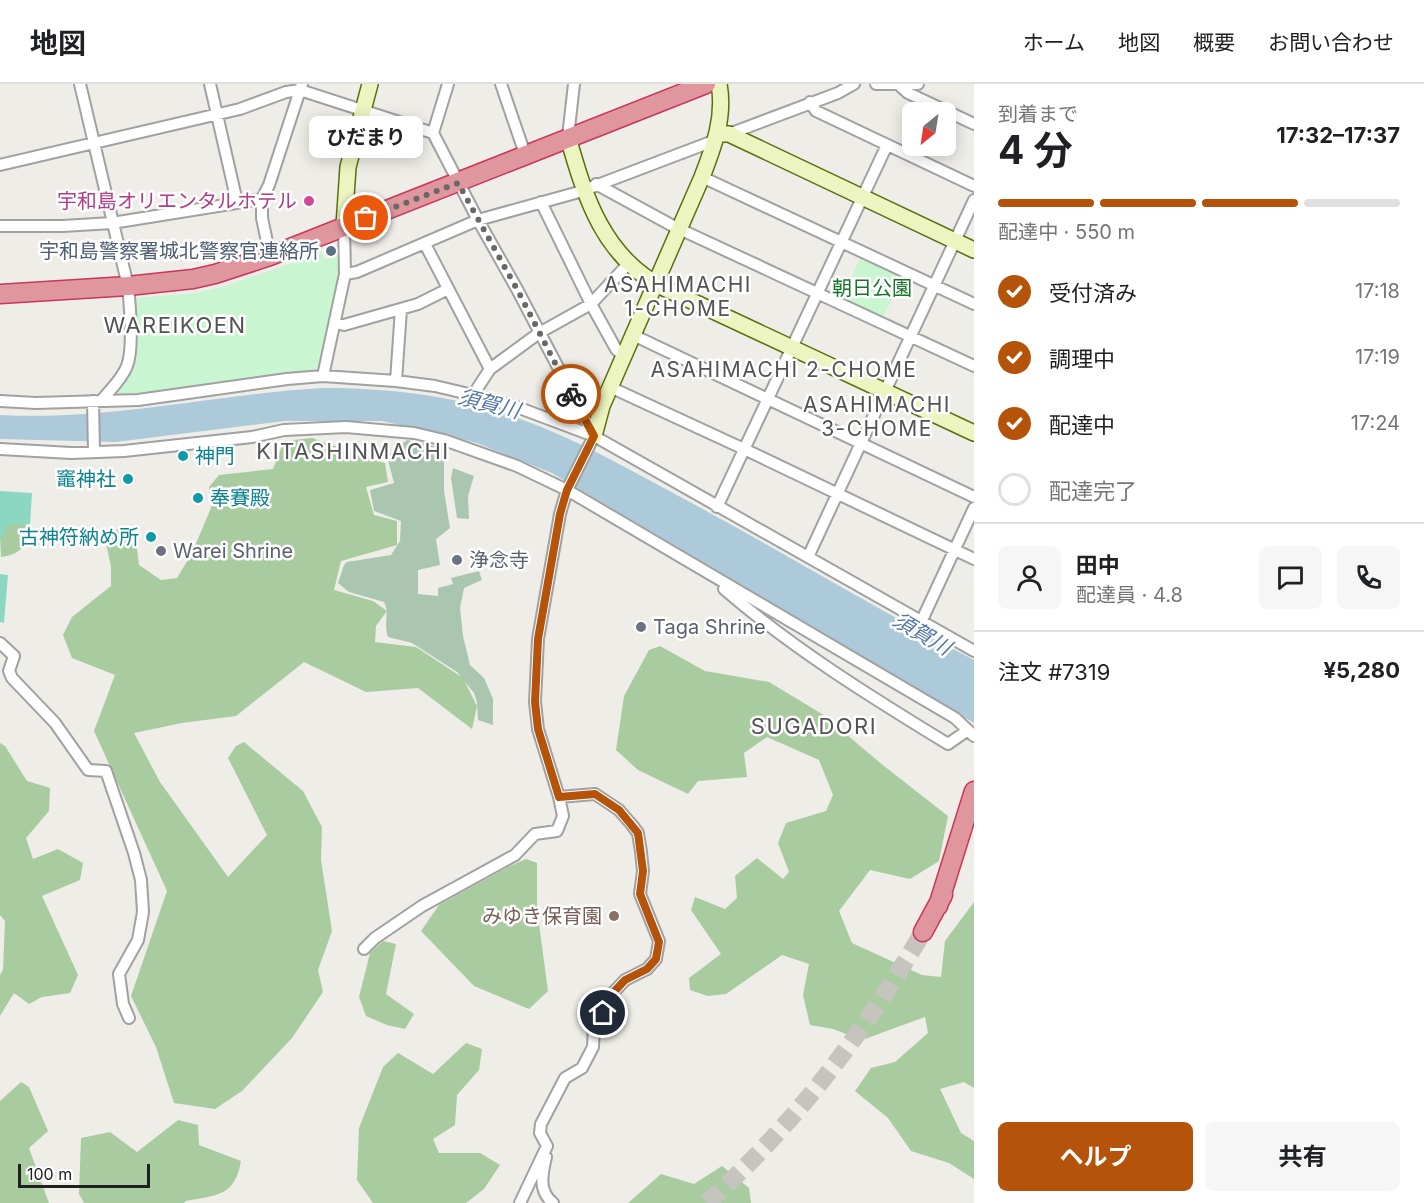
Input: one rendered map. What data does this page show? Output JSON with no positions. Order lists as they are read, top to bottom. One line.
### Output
{"districts":["ASAHIMACHI 1-CHOME","WAREIKOEN","ASAHIMACHI 2-CHOME","ASAHIMACHI 3-CHOME","KITASHINMACHI","SUGADORI"],"water":["須賀川"],"parks":["朝日公園"],"places":["宇和島オリエンタルホテル","ひだまり","宇和島警察署城北警察官連絡所","神門","竈神社","奉賽殿","古神符納め所","Warei Shrine","浄念寺","Taga Shrine","みゆき保育園"],"scale_bar":"100 m","north":"bottom left","page":{"header":"地図","nav":["ホーム","地図","概要","お問い合わせ"],"heading":["4 分","到着まで","17:32–17:37"],"panel":["田中","配達員 · 4.8","注文 #7319","¥5,280"],"bubble":"ひだまり","bar":"配達中 · 550 m","list":[["受付済み","17:18"],["調理中","17:19"],["配達中","17:24"],"配達完了"],"buttons":["ヘルプ","共有"],"scale":"100 m"}}
